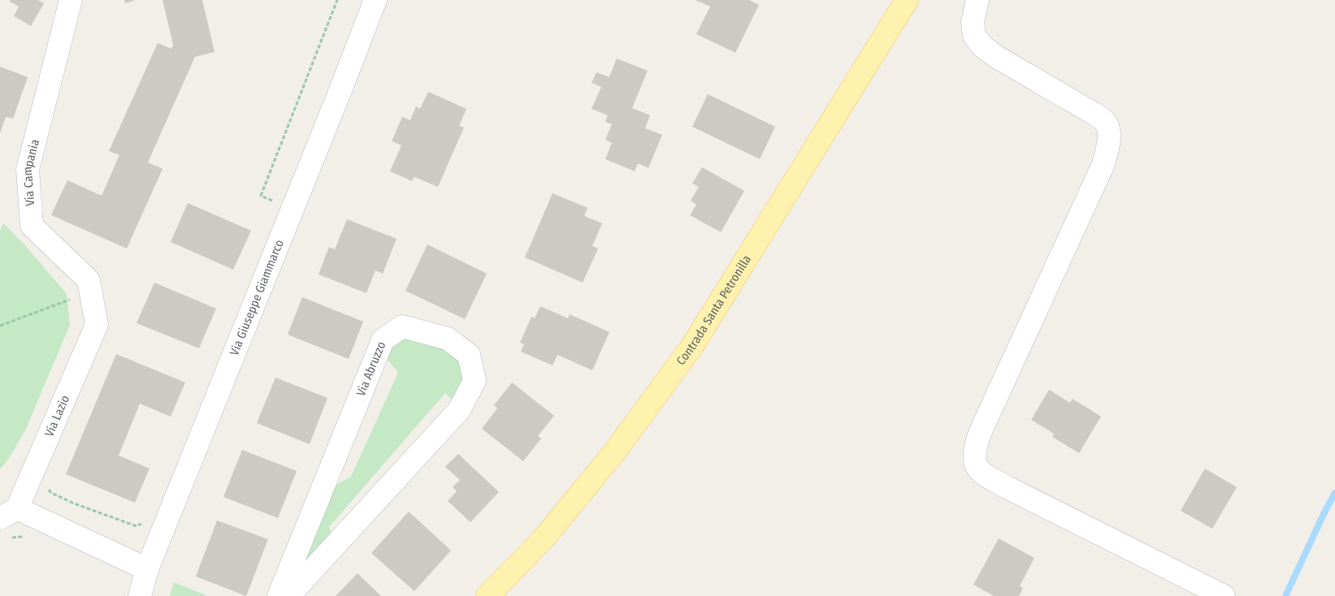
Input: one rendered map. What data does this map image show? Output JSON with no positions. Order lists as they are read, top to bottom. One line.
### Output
{"streets":{"main road":["Contrada Santa Petronilla"],"street":["Via Campania","Via Giuseppe Giammarco","Via Abruzzo","Via Lazio"]},"crossings":[["Via Campania","Via Lazio"]]}
